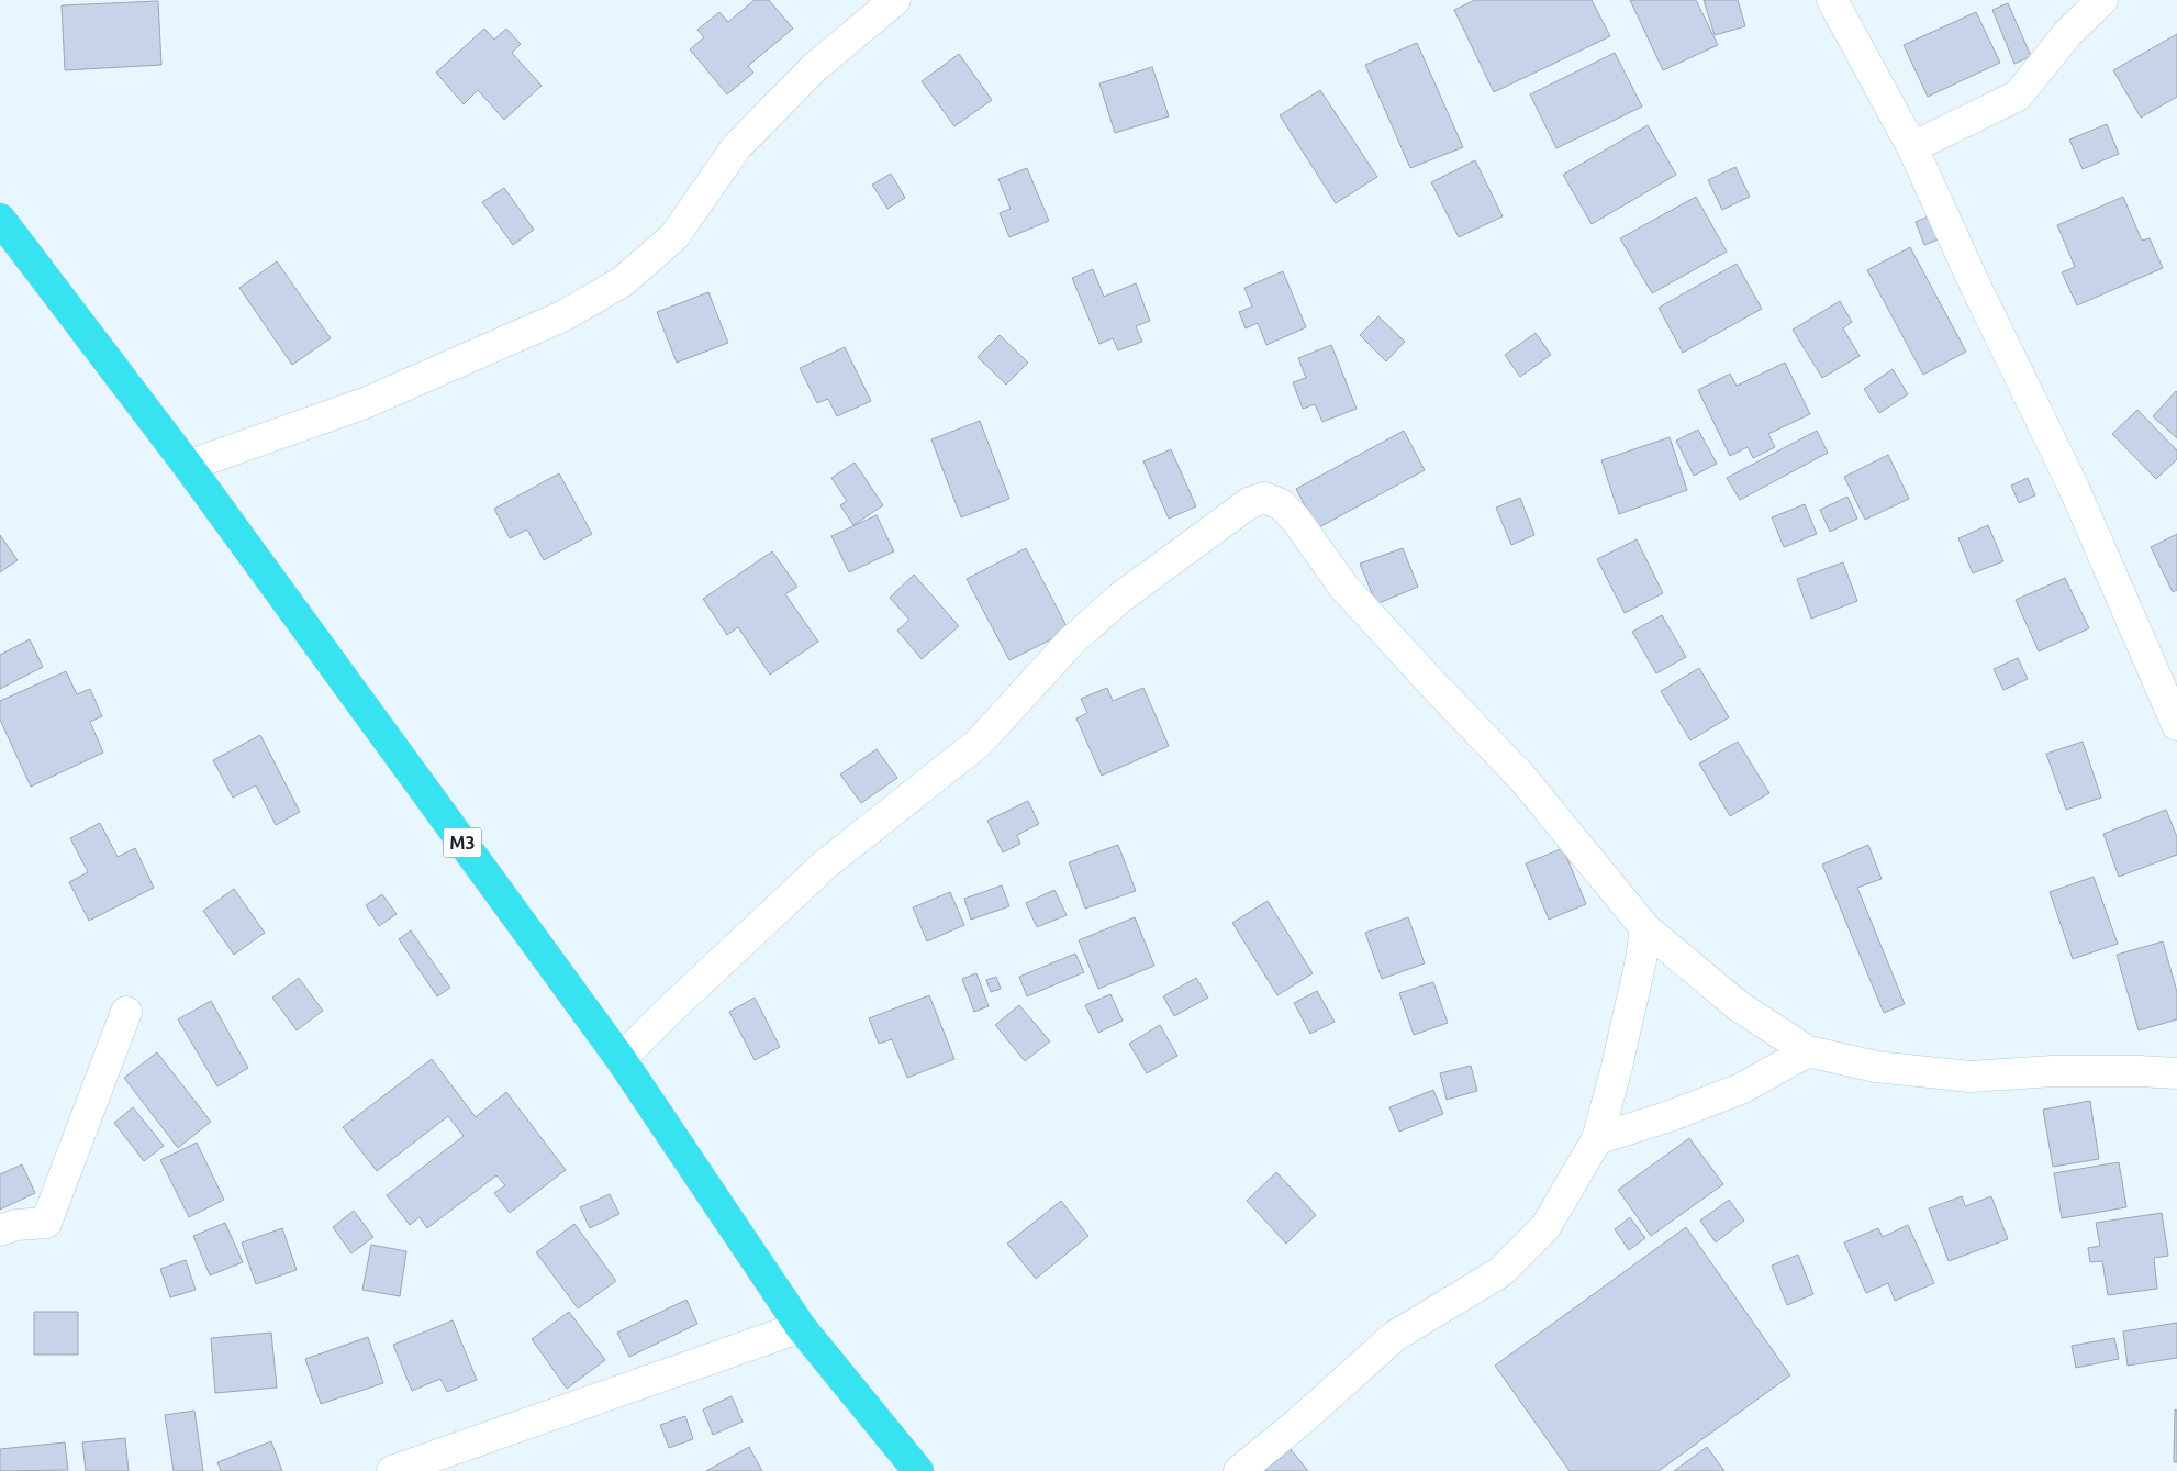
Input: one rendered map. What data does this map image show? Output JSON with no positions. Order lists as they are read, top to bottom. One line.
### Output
{"streets":{"highway":["M3"]}}
